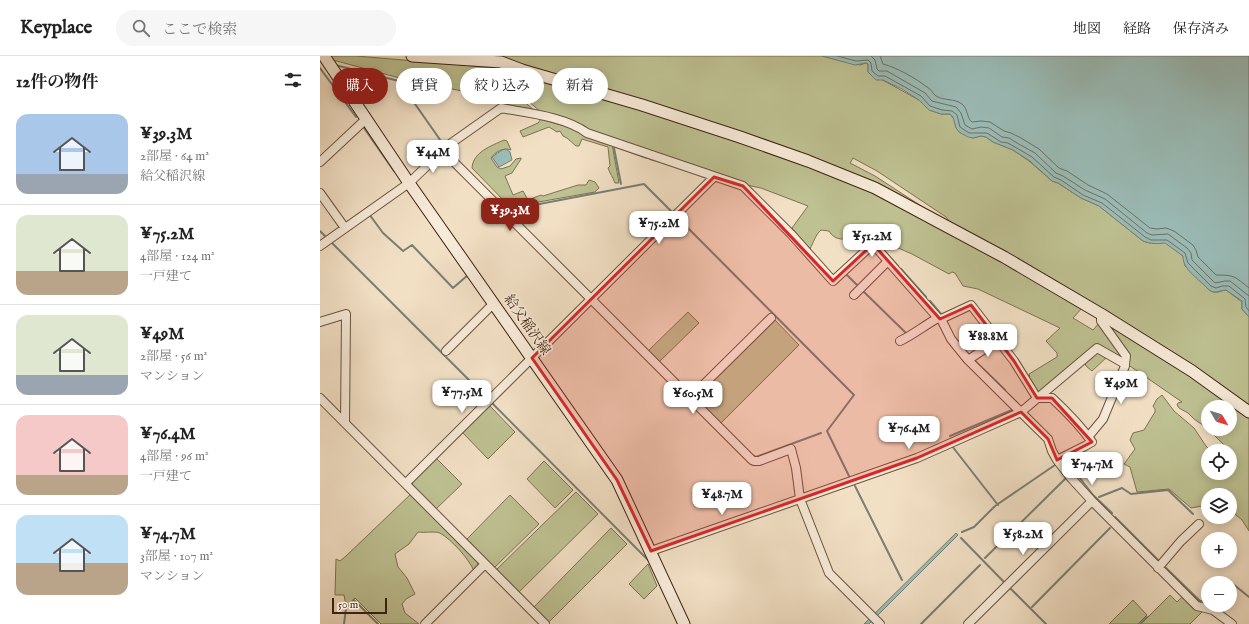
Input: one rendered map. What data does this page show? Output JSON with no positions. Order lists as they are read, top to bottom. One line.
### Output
{"streets":{"street":["給父稲沢線"]},"scale_bar":"50 m","north":"bottom right","page":{"header":"Keyplace","search":"ここで検索","nav":["地図","経路","保存済み"],"heading":"12件の物件","chip":["購入","賃貸","絞り込み","新着"],"list":[{"name":"¥39.3M","note":"2部屋 · 64 m² · 給父稲沢線"},{"name":"¥75.2M","note":"4部屋 · 124 m² · 一戸建て"},{"name":"¥49M","note":"2部屋 · 56 m² · マンション"},{"name":"¥76.4M","note":"4部屋 · 96 m² · 一戸建て"},{"name":"¥74.7M","note":"3部屋 · 107 m² · マンション"}],"price":["¥44M","¥39.3M","¥75.2M","¥51.2M","¥88.8M","¥49M","¥77.5M","¥60.5M","¥76.4M","¥74.7M","¥48.7M","¥58.2M"],"map_buttons":["+","−"],"scale":"50 m"}}
